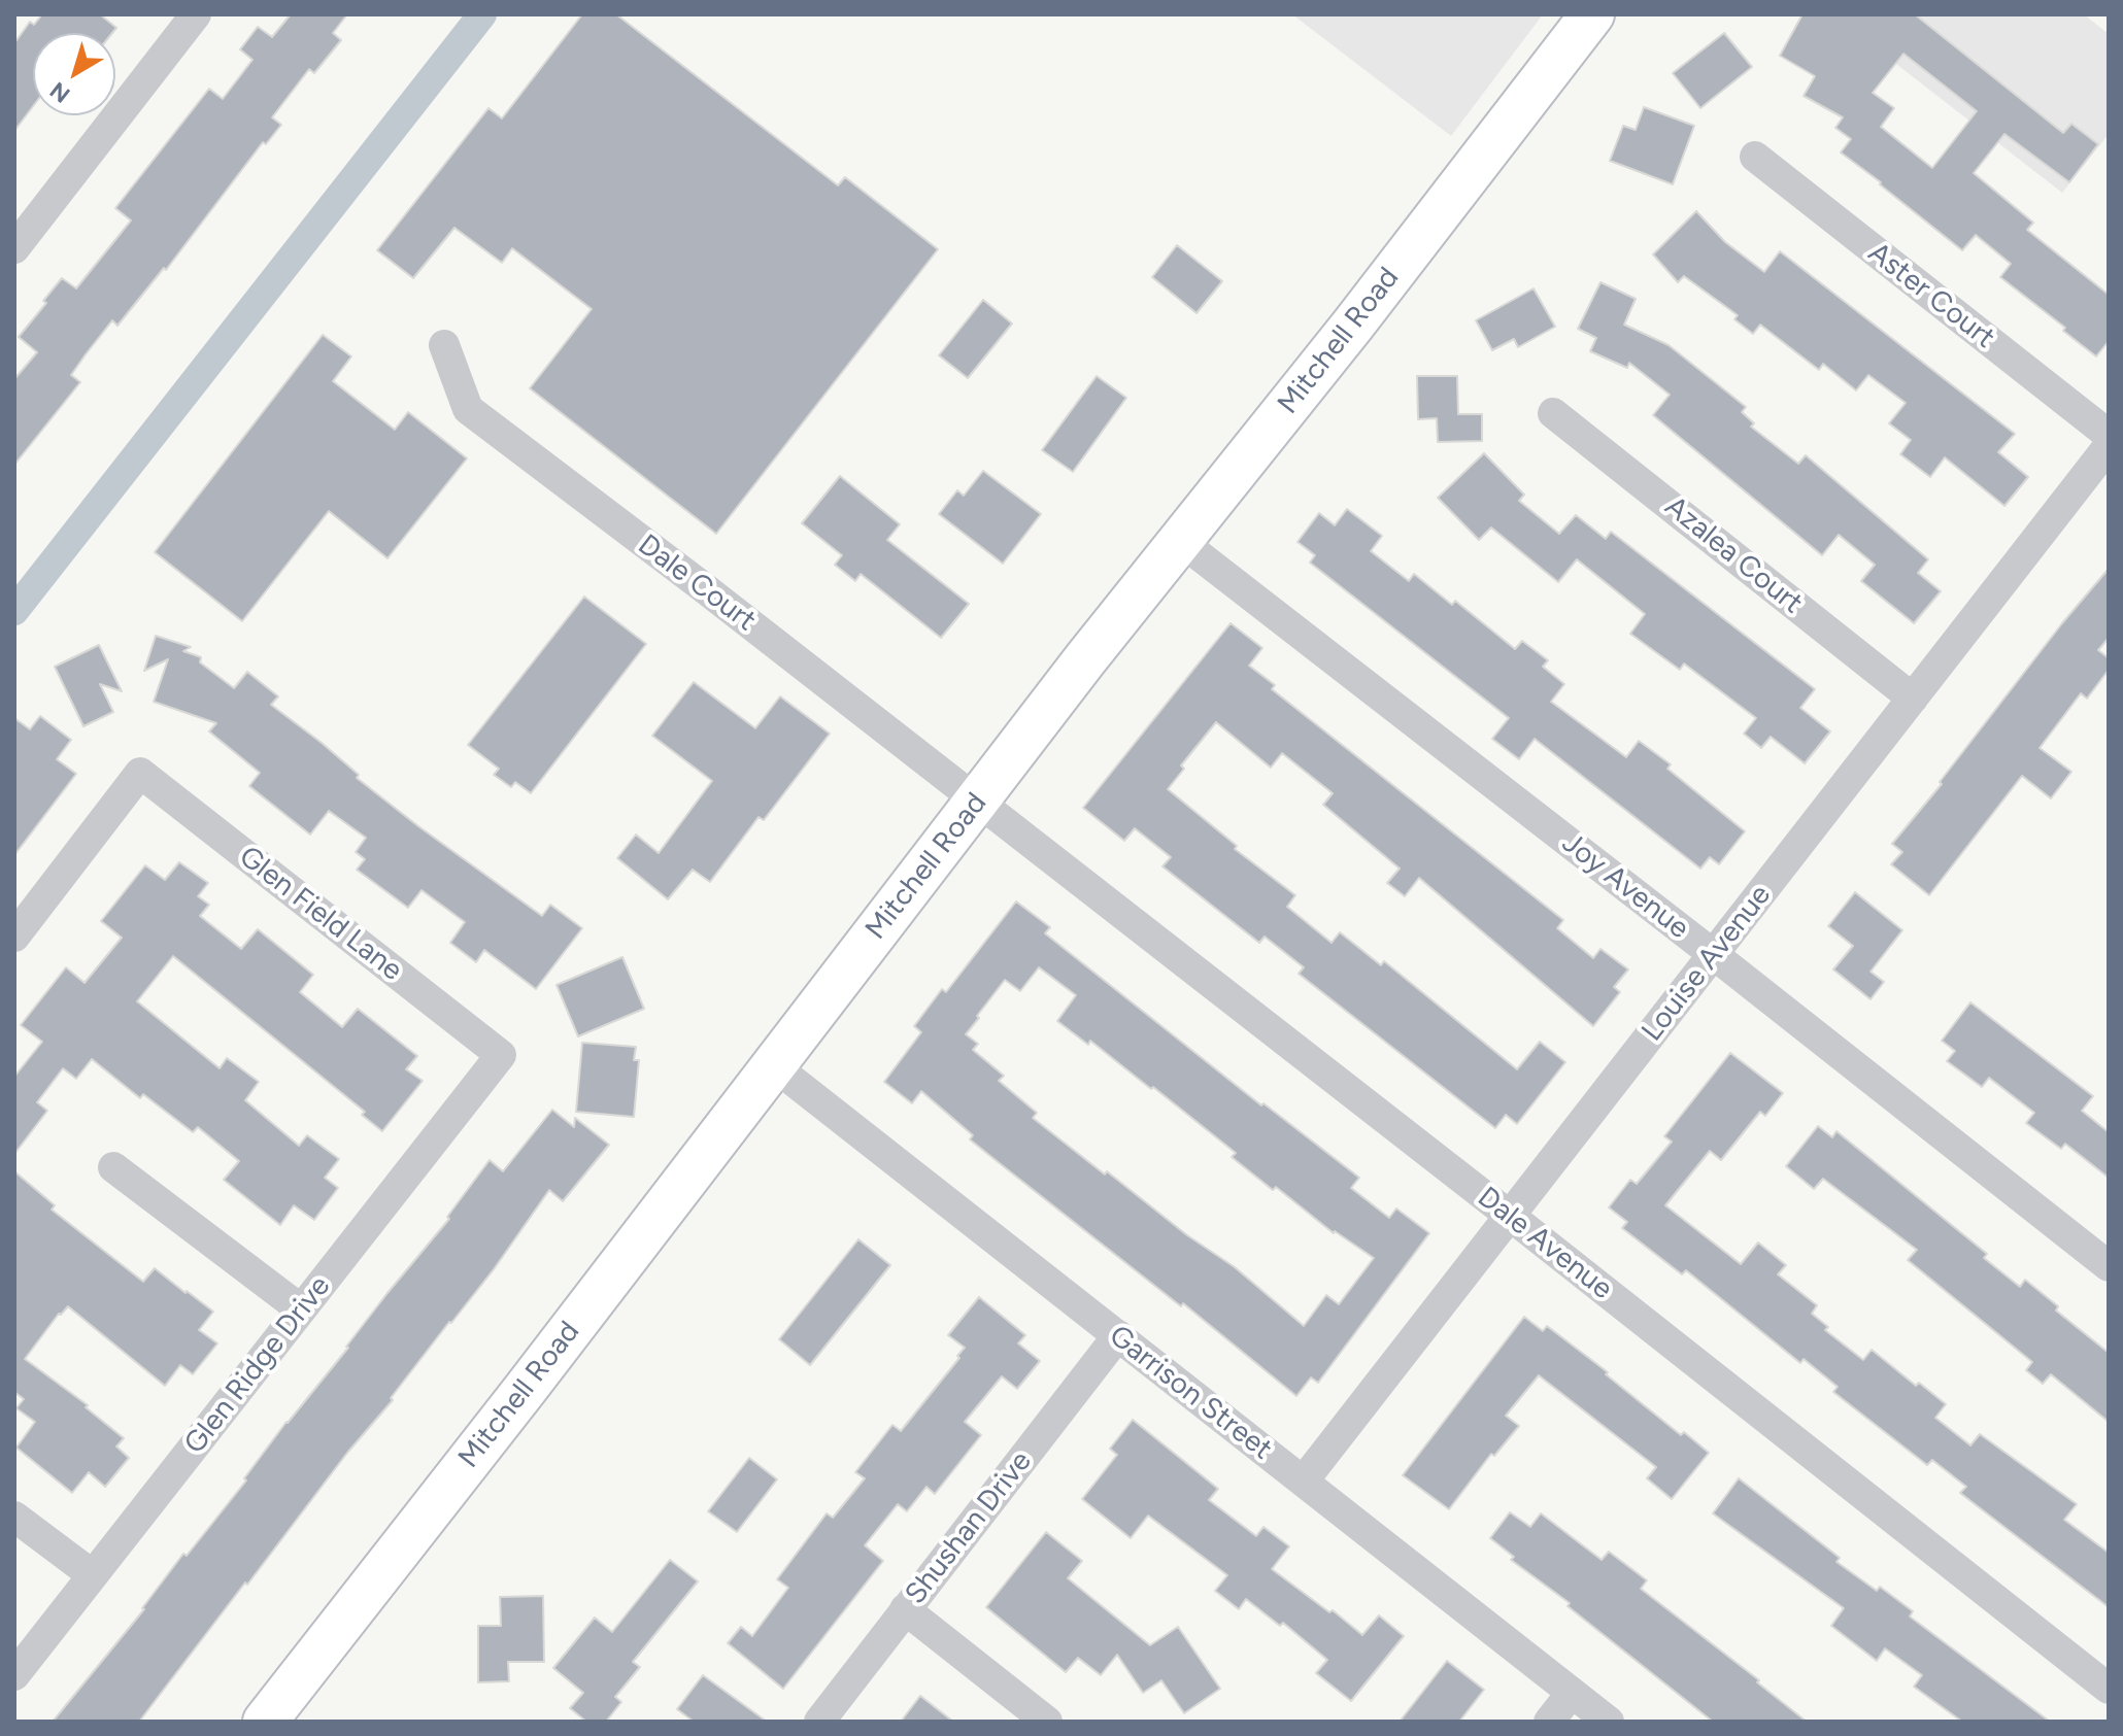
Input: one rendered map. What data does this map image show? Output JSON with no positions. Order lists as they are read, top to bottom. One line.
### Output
{"streets":{"main road":["Mitchell Road"],"street":["Aster Court","Azalea Court","Dale Court","Joy Avenue","Glen Field Lane","Louise Avenue","Dale Avenue","Glen Ridge Drive","Garrison Street","Shushan Drive"]},"crossings":[["Mitchell Road","Dale Court"],["Mitchell Road","Joy Avenue"],["Mitchell Road","Dale Avenue"],["Mitchell Road","Garrison Street"],["Azalea Court","Louise Avenue"],["Dale Court","Dale Avenue"],["Joy Avenue","Louise Avenue"],["Glen Field Lane","Glen Ridge Drive"],["Louise Avenue","Dale Avenue"],["Louise Avenue","Garrison Street"],["Garrison Street","Shushan Drive"]],"north":"bottom left"}
